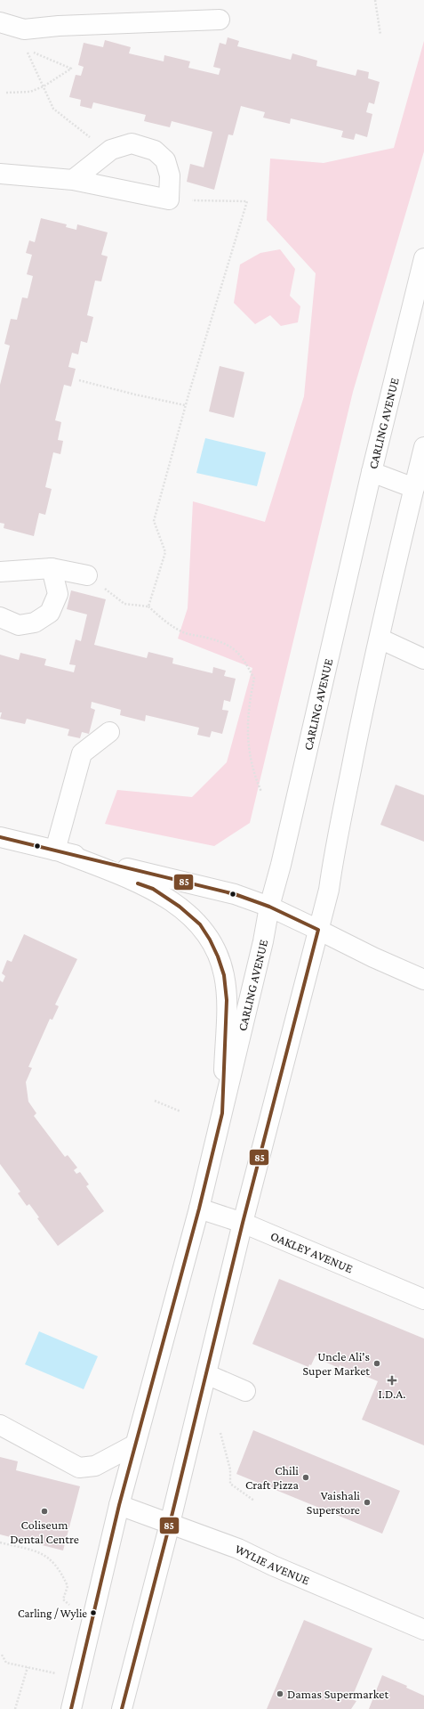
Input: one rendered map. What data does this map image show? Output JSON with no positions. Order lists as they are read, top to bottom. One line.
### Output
{"streets":{"main road":["CARLING AVENUE","OAKLEY AVENUE","WYLIE AVENUE"]},"crossings":[["CARLING AVENUE","OAKLEY AVENUE"],["CARLING AVENUE","WYLIE AVENUE"]],"places":{"other":["Uncle Ali's Super Market","Chili Craft Pizza","Vaishali Superstore","Coliseum Dental Centre","Carling / Wylie","Damas Supermarket"],"health":["I.D.A."]},"lines":["transit line 85"]}
